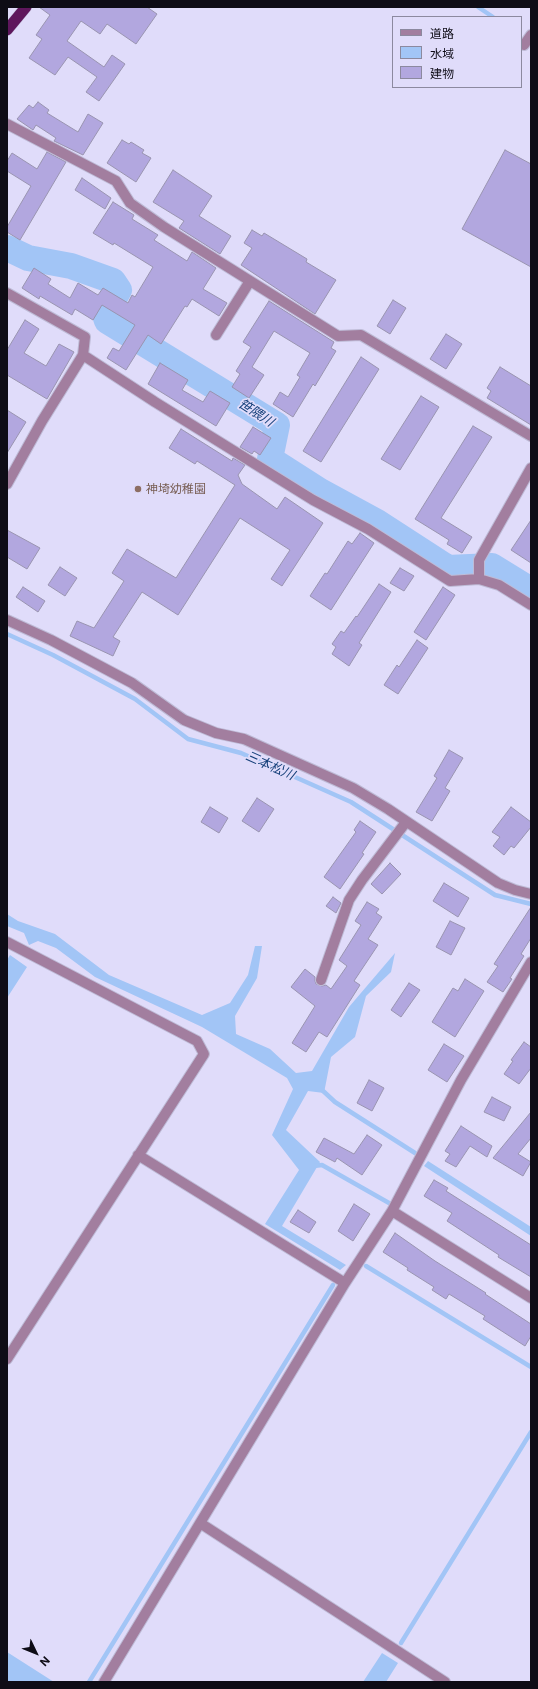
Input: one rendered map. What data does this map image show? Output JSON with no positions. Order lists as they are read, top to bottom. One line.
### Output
{"water":["笹隈川","三本松川"],"places":["神埼幼稚園"],"legend":["道路","水域","建物"],"north":"bottom right"}
